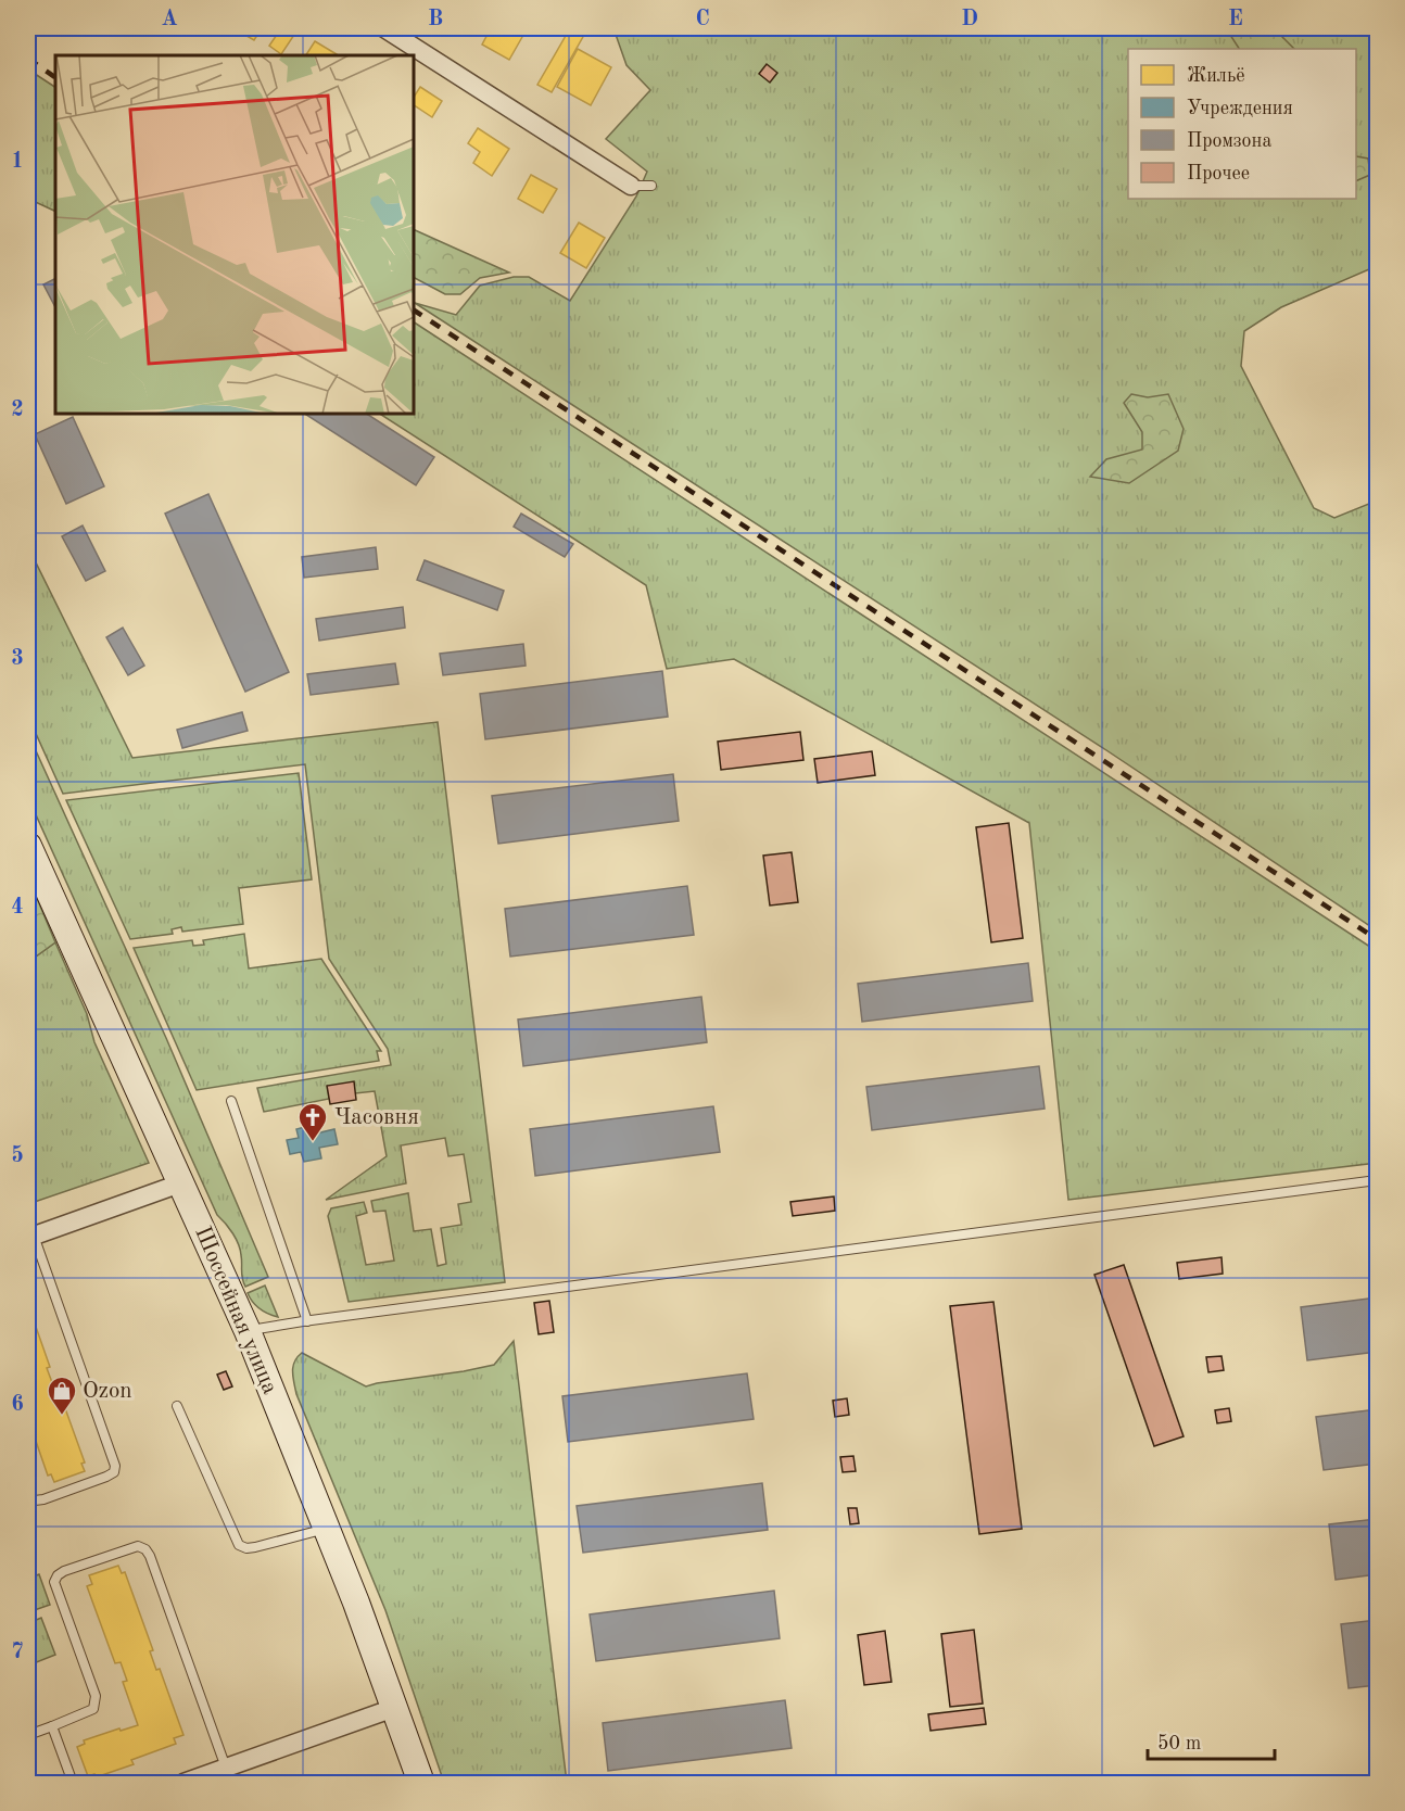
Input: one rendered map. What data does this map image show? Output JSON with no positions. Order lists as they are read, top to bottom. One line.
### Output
{"streets":{"main road":["Шоссейная улица"]},"places":{"church":["Часовня"],"shop":["Ozon"]},"legend":["Жильё","Учреждения","Промзона","Прочее"],"scale_bar":"50 m","grid":{"columns":["A","B","C","D","E"],"rows":["1","2","3","4","5","6","7"]}}
